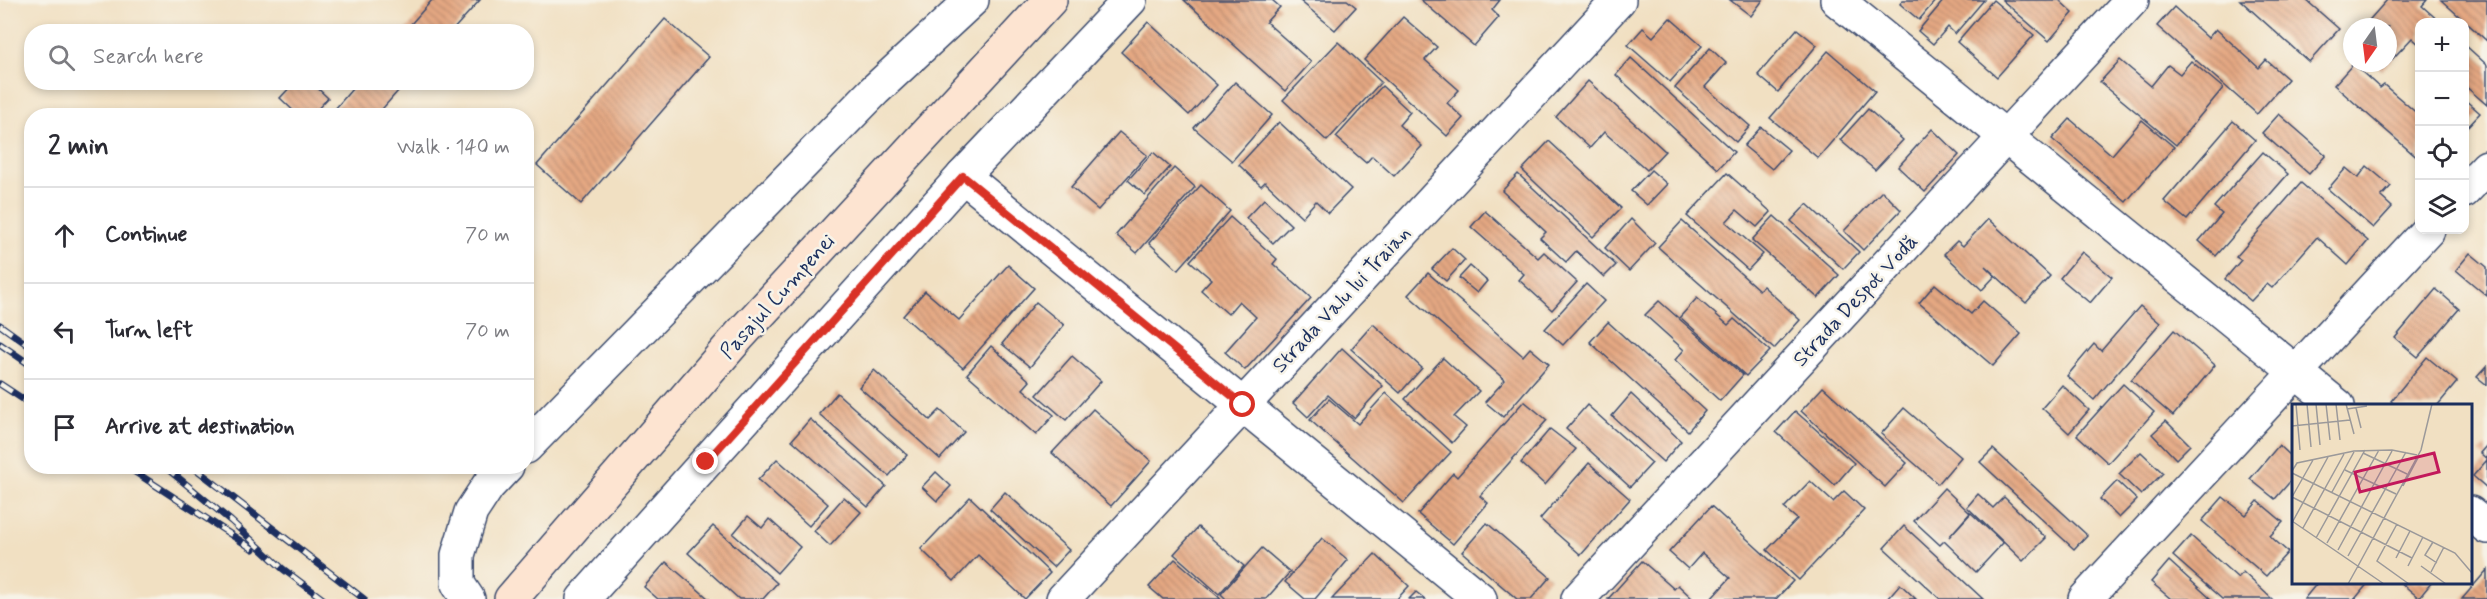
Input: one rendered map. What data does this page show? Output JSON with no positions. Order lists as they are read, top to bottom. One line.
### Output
{"streets":{"main road":["Pasajul Cumpenei"],"street":["Strada Valu lui Traian","Strada Despot Vodă"]},"north":"bottom","page":{"map_buttons":["+","−"],"search":"Search here","heading":["2 min","Walk · 140 m"],"list":[["Continue","70 m"],["Turn left","70 m"],"Arrive at destination"]}}
